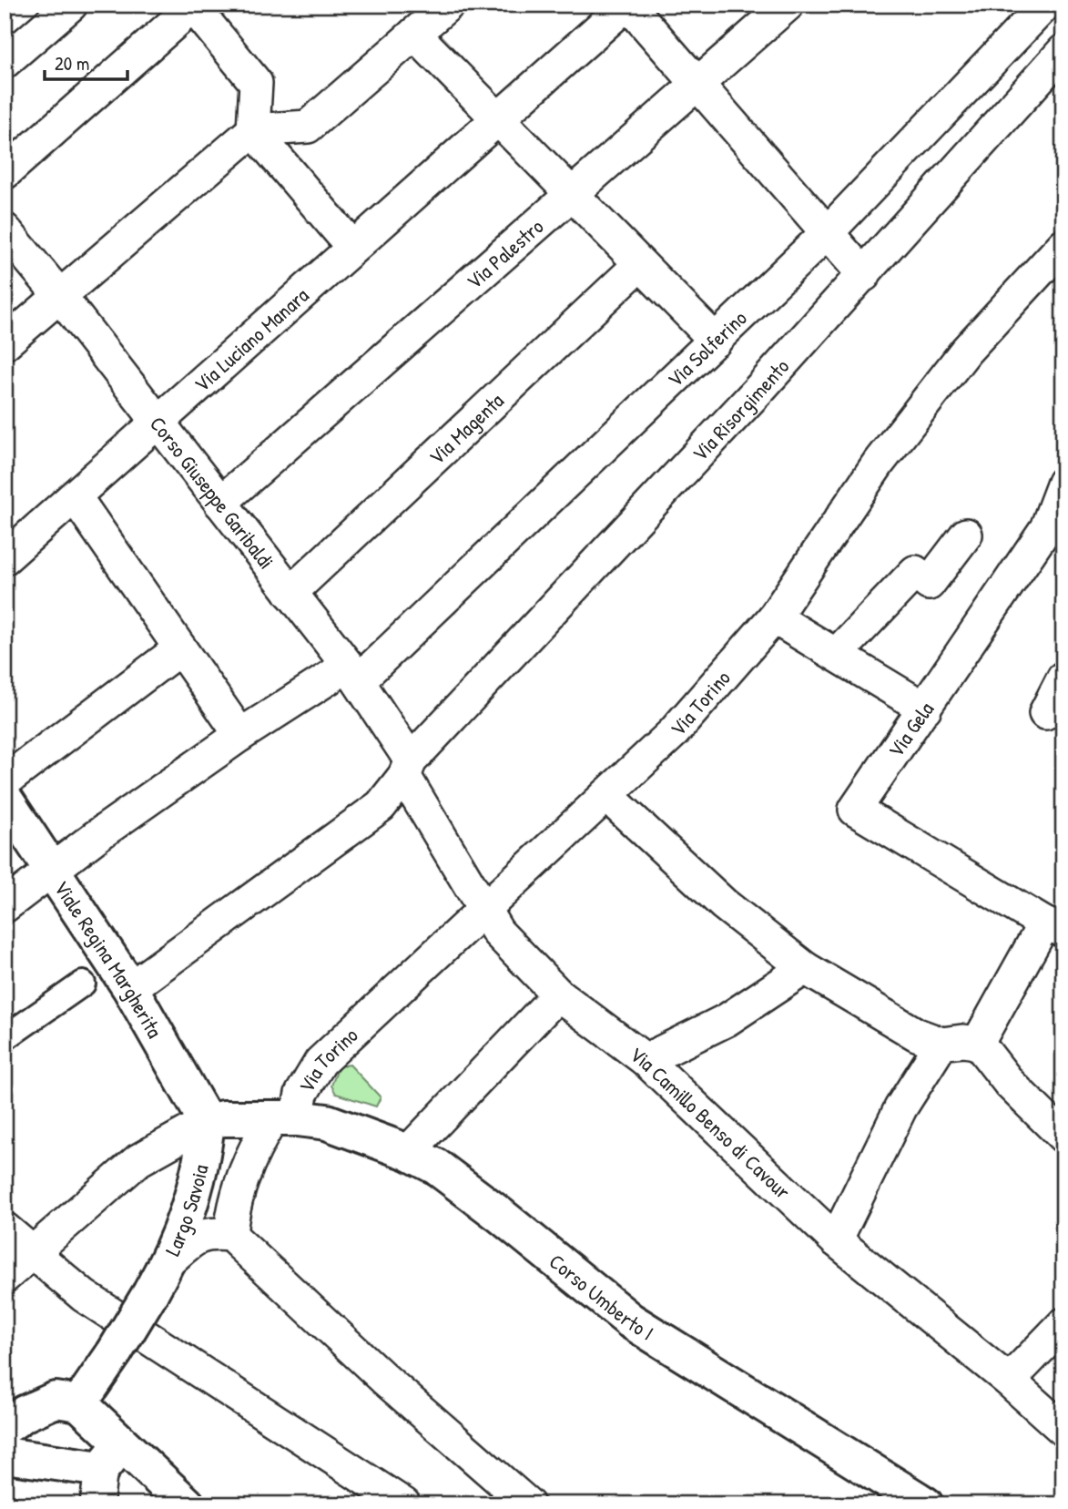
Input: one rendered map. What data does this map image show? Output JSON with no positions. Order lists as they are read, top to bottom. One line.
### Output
{"streets":{"street":["Via Palestro","Via Luciano Manara","Via Solferino","Via Risorgimento","Via Magenta","Corso Giuseppe Garibaldi","Via Torino","Via Gela","Viale Regina Margherita","Via Camillo Benso di Cavour","Largo Savoia","Corso Umberto I"]},"crossings":[["Via Palestro","Corso Giuseppe Garibaldi"],["Via Luciano Manara","Corso Giuseppe Garibaldi"],["Via Solferino","Corso Giuseppe Garibaldi"],["Via Solferino","Viale Regina Margherita"],["Via Risorgimento","Corso Giuseppe Garibaldi"],["Via Risorgimento","Viale Regina Margherita"],["Via Risorgimento","Via Camillo Benso di Cavour"],["Via Magenta","Corso Giuseppe Garibaldi"],["Corso Giuseppe Garibaldi","Via Camillo Benso di Cavour"],["Via Torino","Via Camillo Benso di Cavour"],["Via Torino","Corso Umberto I"],["Viale Regina Margherita","Largo Savoia"],["Viale Regina Margherita","Corso Umberto I"],["Largo Savoia","Corso Umberto I"]],"scale_bar":"20 m"}
